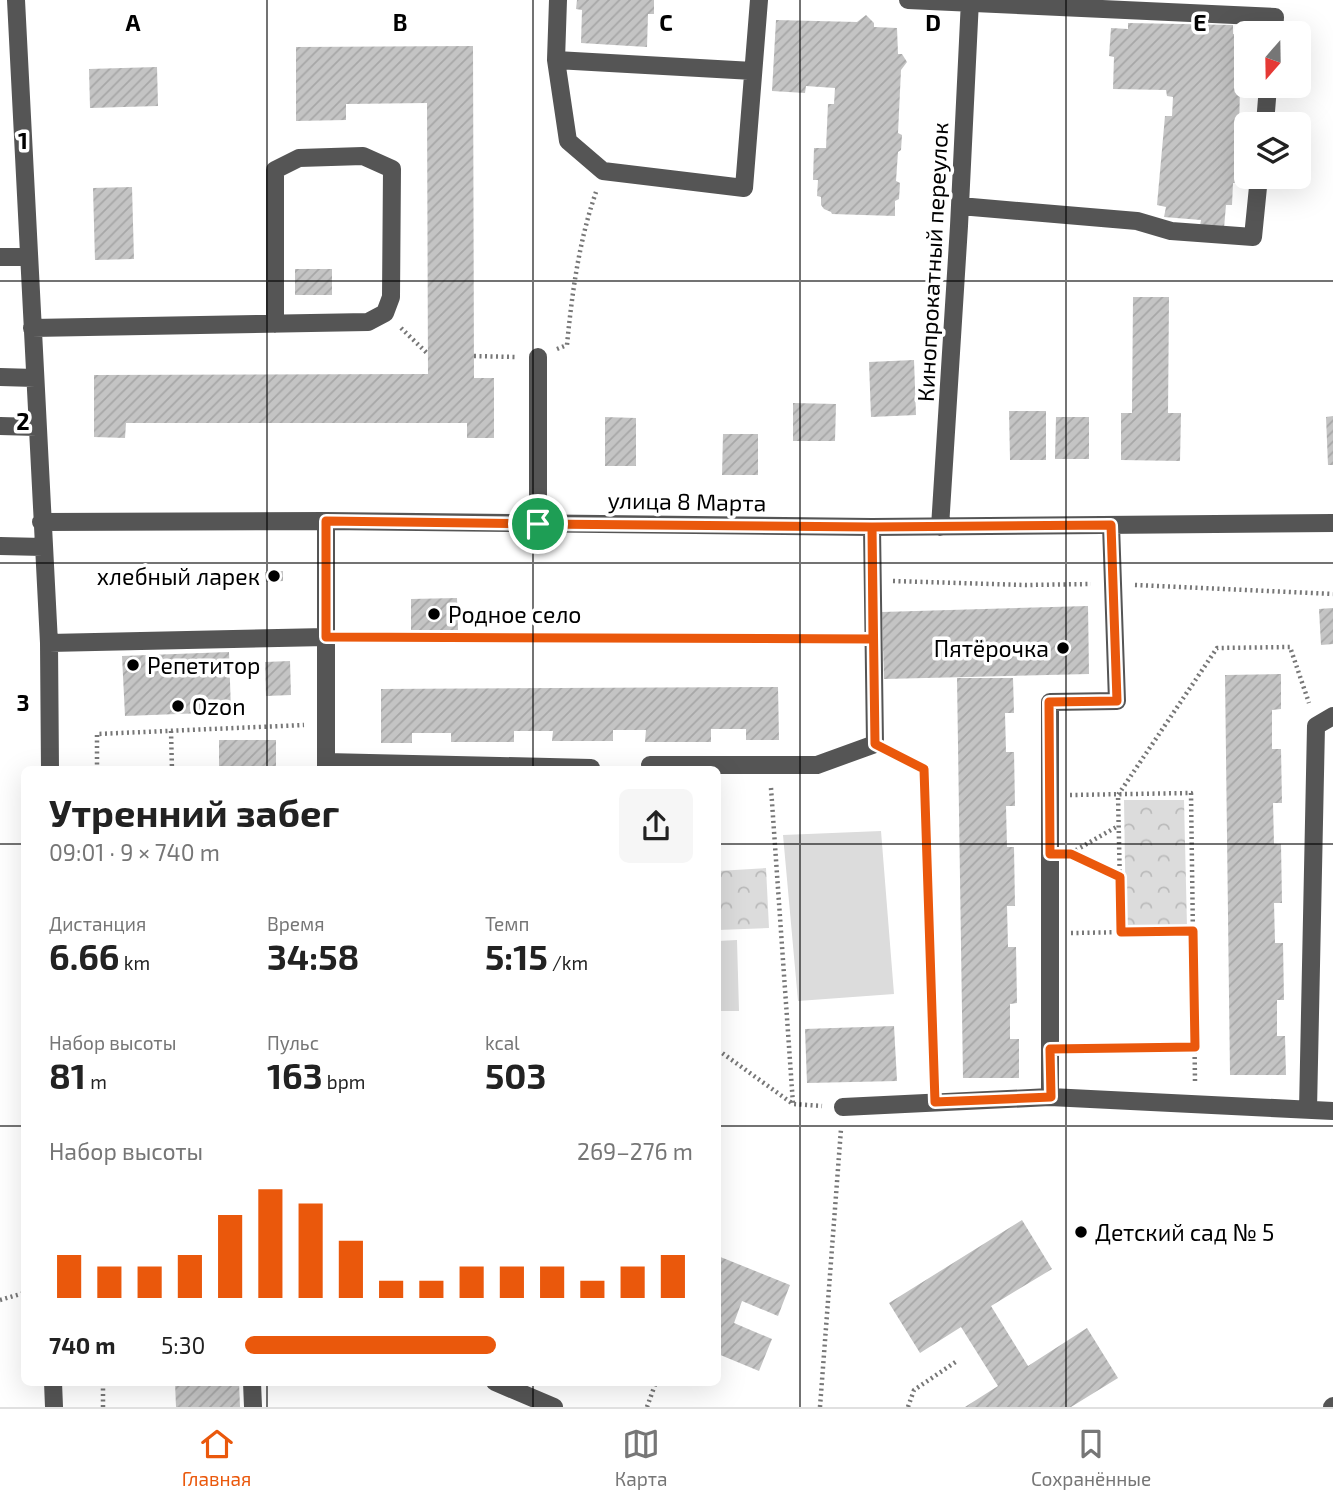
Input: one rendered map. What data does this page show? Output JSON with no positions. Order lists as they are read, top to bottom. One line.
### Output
{"streets":{"street":["Кинопрокатный переулок","улица 8 Марта"]},"crossings":[["Кинопрокатный переулок","улица 8 Марта"]],"places":["хлебный ларек","Родное село","Пятёрочка","Репетитор","Ozon","Детский сад № 5"],"north":"bottom","page":{"heading":["Утренний забег","09:01 · 9 × 740 m"],"stats":[["Дистанция","6.66 km"],["Время","34:58"],["Темп","5:15 /km"],["Набор высоты","81 m"],["Пульс","163 bpm"],["kcal","503"]],"chart":["Набор высоты","269–276 m"],"list":[{"name":"740 m","note":"5:30"}],"tabs":["Главная","Карта","Сохранённые"]},"grid":{"columns":["A","B","C","D","E"],"rows":["1","2","3"]}}
